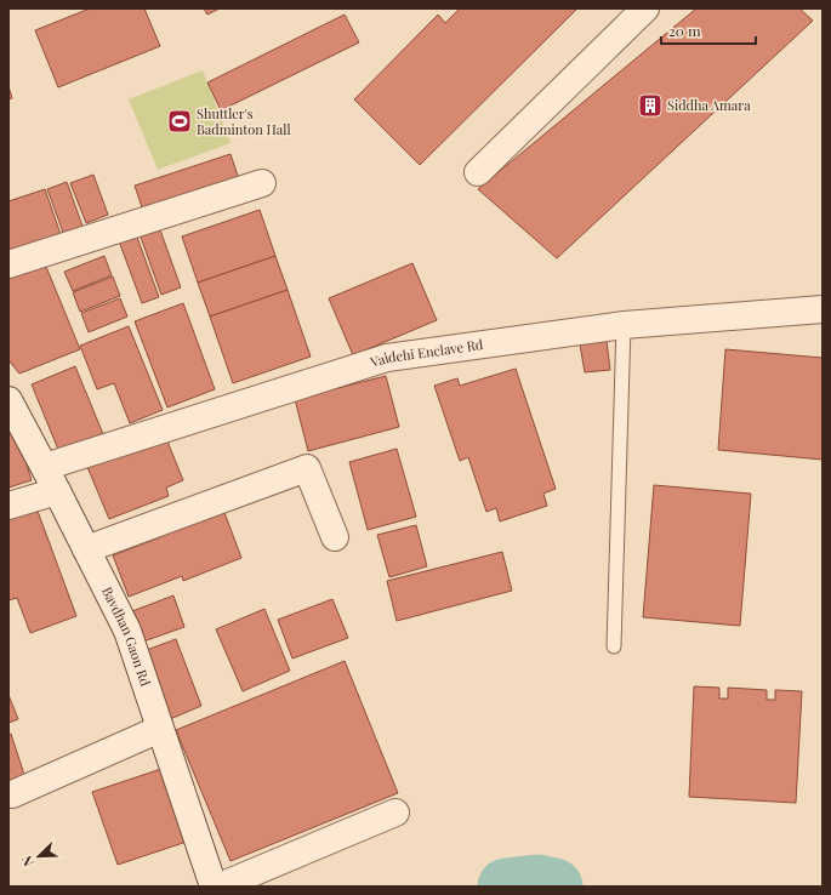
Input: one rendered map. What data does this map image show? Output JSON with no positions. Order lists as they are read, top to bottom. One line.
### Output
{"streets":{"street":["Vaidehi Enclave Rd","Bavdhan Gaon Rd"]},"crossings":[["Vaidehi Enclave Rd","Bavdhan Gaon Rd"]],"places":{"building":["Siddha Amara"],"sports":["Shuttler's Badminton Hall"]},"scale_bar":"20 m","north":"bottom left"}
